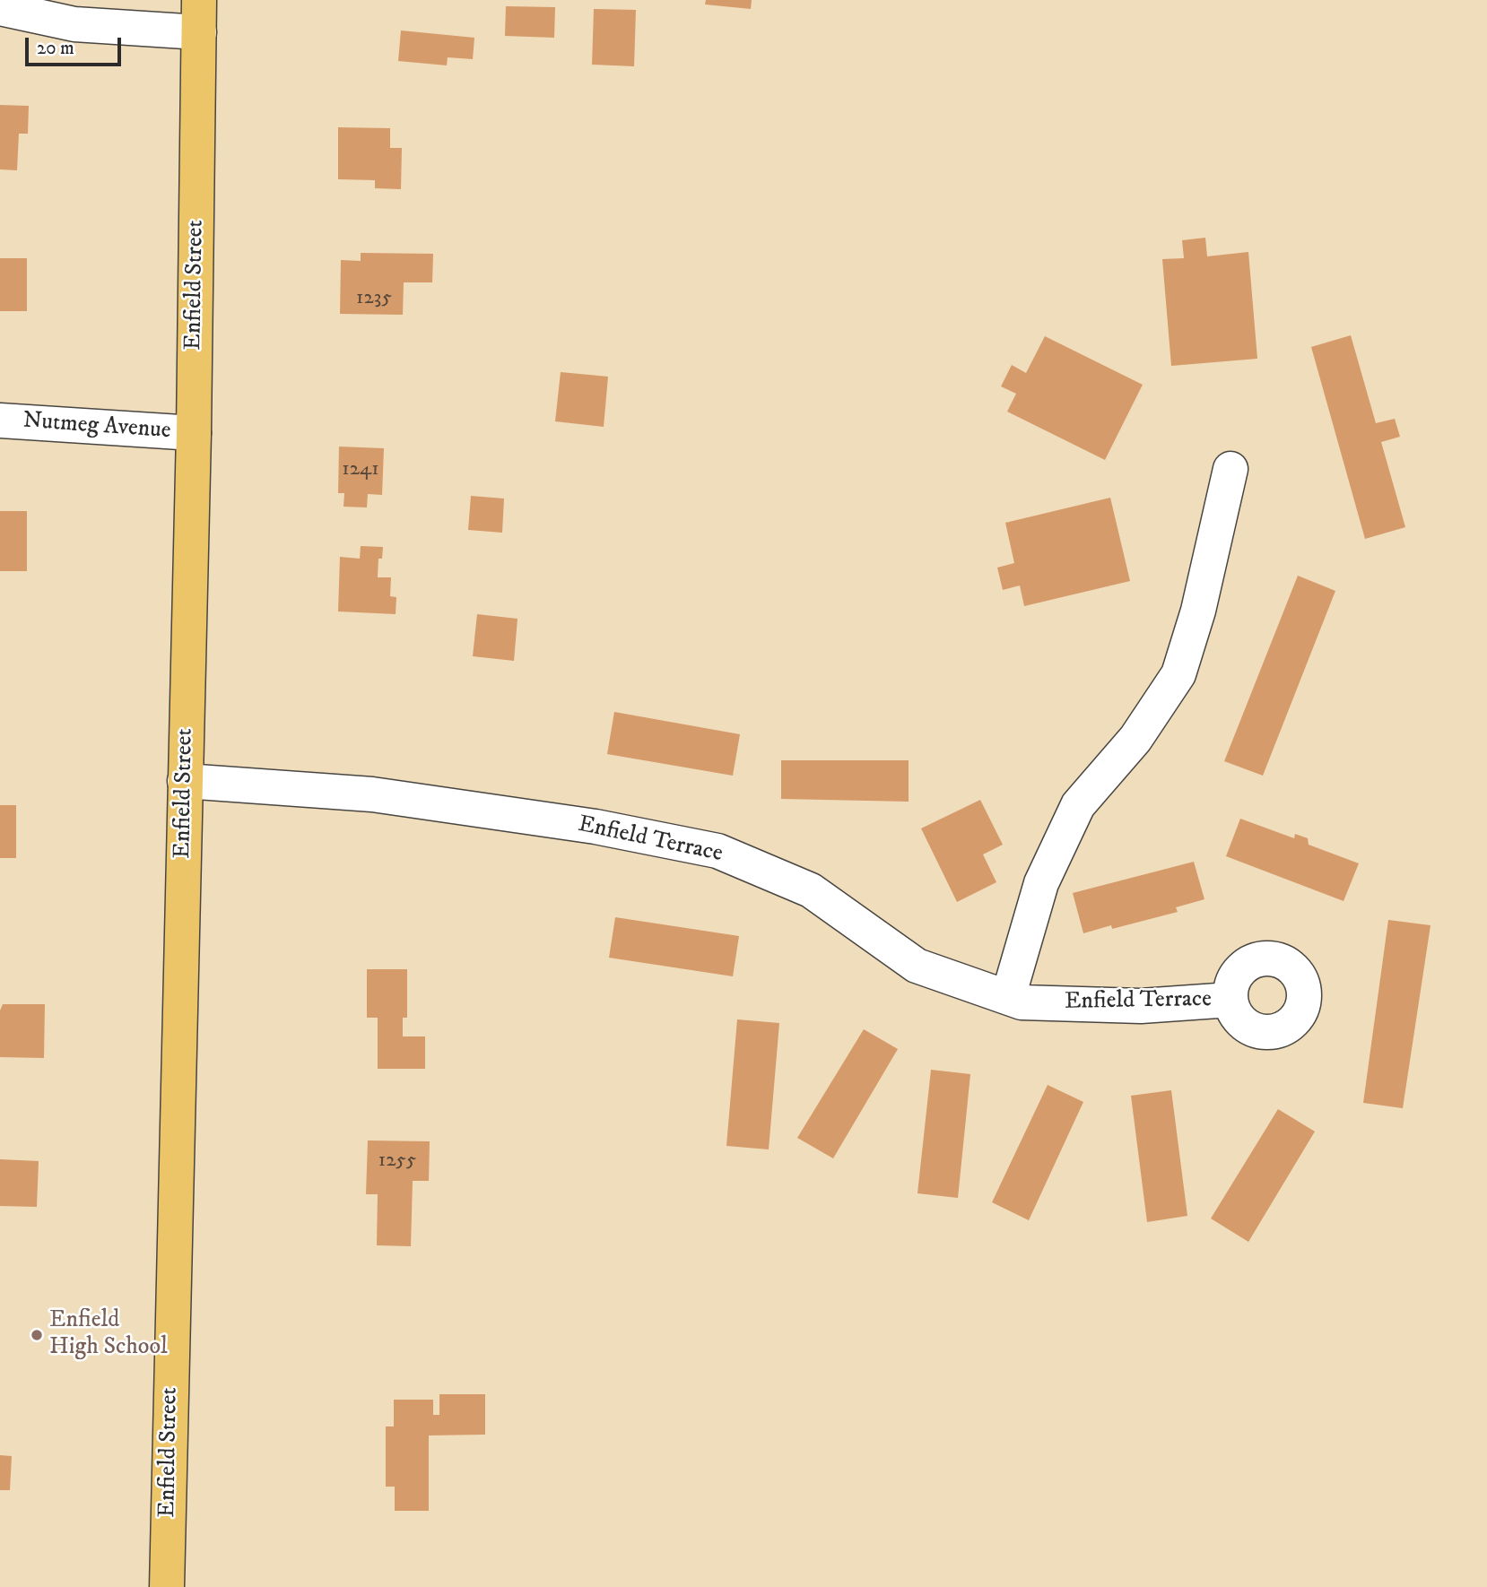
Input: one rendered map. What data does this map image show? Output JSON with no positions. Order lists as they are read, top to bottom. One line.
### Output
{"streets":{"main road":["Enfield Street"],"street":["Nutmeg Avenue","Enfield Terrace"]},"crossings":[["Enfield Street","Nutmeg Avenue"],["Enfield Street","Enfield Terrace"]],"places":["Enfield High School"],"house_numbers":["1235","1241","1255"],"scale_bar":"20 m"}
